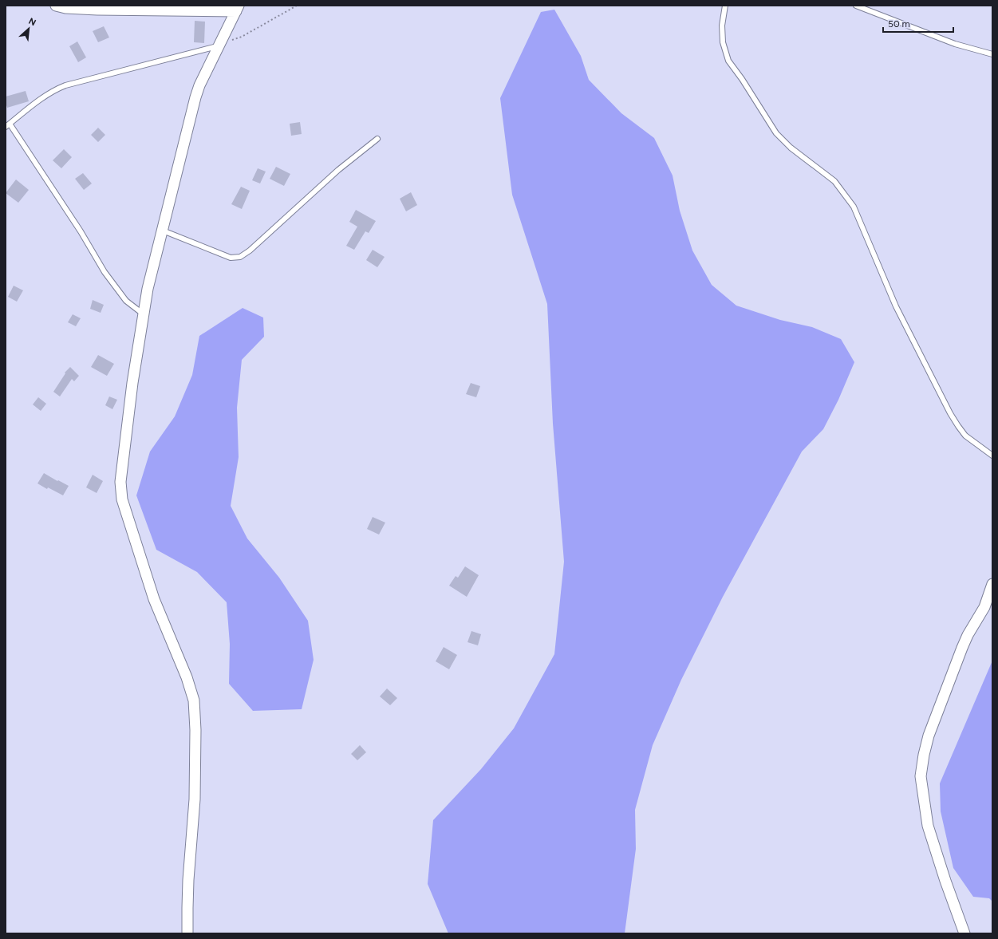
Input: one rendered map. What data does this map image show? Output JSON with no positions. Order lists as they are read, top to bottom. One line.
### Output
{"scale_bar":"50 m","north":"top right"}
